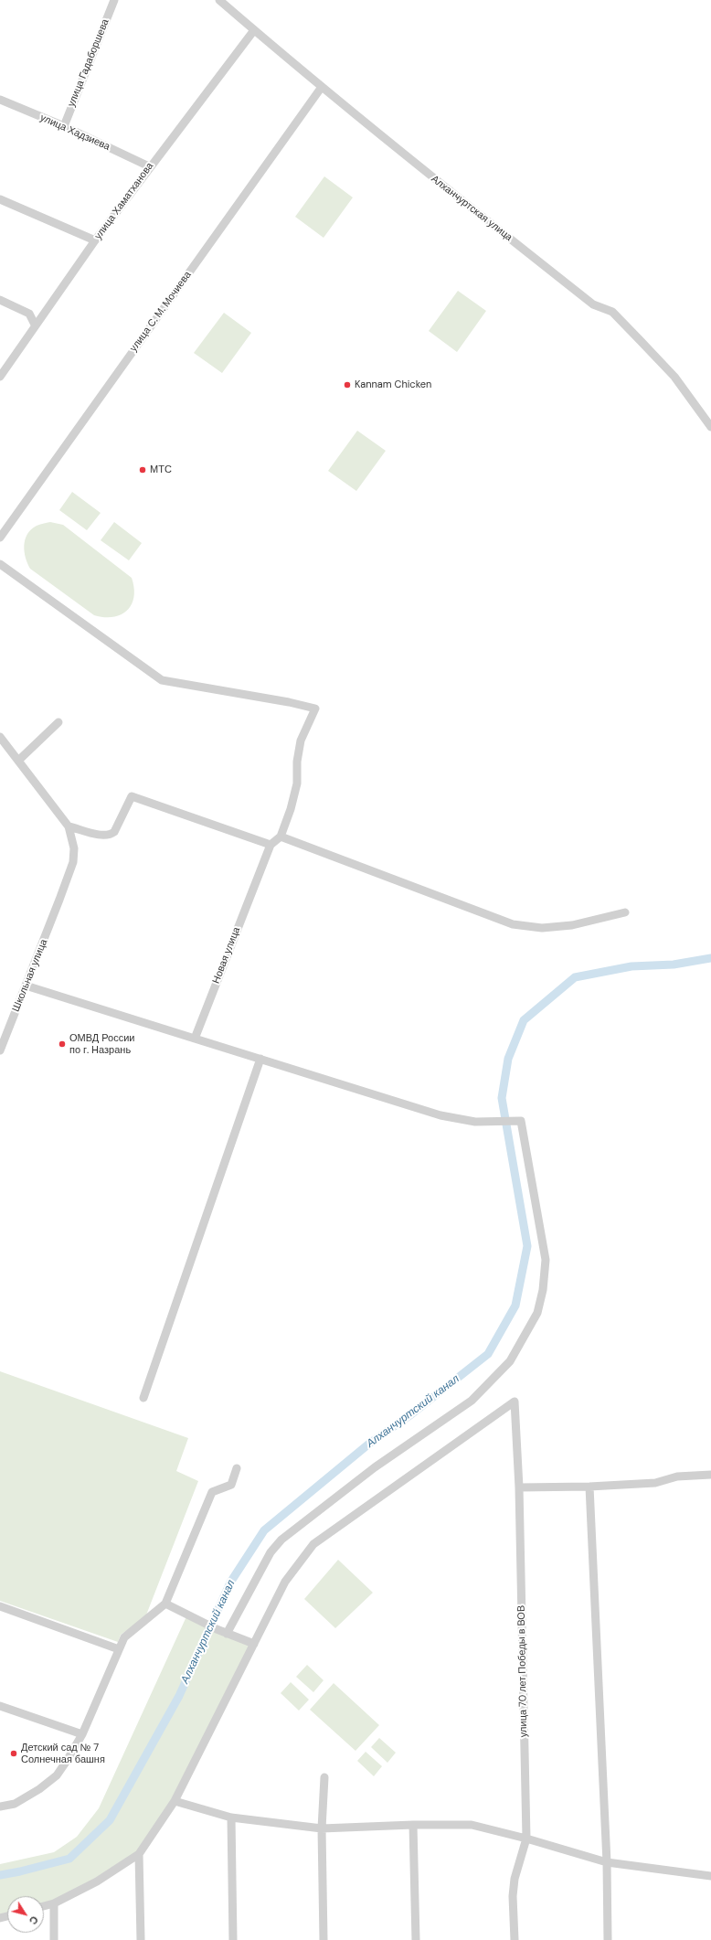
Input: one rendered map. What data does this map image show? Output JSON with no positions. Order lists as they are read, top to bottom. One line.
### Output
{"streets":{"street":["улица Гадаборшева","улица Хадзиева","улица Хаматханова","Алханчуртская улица","улица С. М. Мочиева","Новая улица","Школьная улица","улица 70 лет Победы в ВОВ"]},"crossings":[["улица Гадаборшева","улица Хадзиева"],["улица Хадзиева","улица Хаматханова"],["улица Хаматханова","Алханчуртская улица"],["Алханчуртская улица","улица С. М. Мочиева"]],"water":["Алханчуртский канал"],"places":["Kannam Chicken","МТС","ОМВД России по г. Назрань","Детский сад № 7 Солнечная башня"],"north":"bottom right"}
